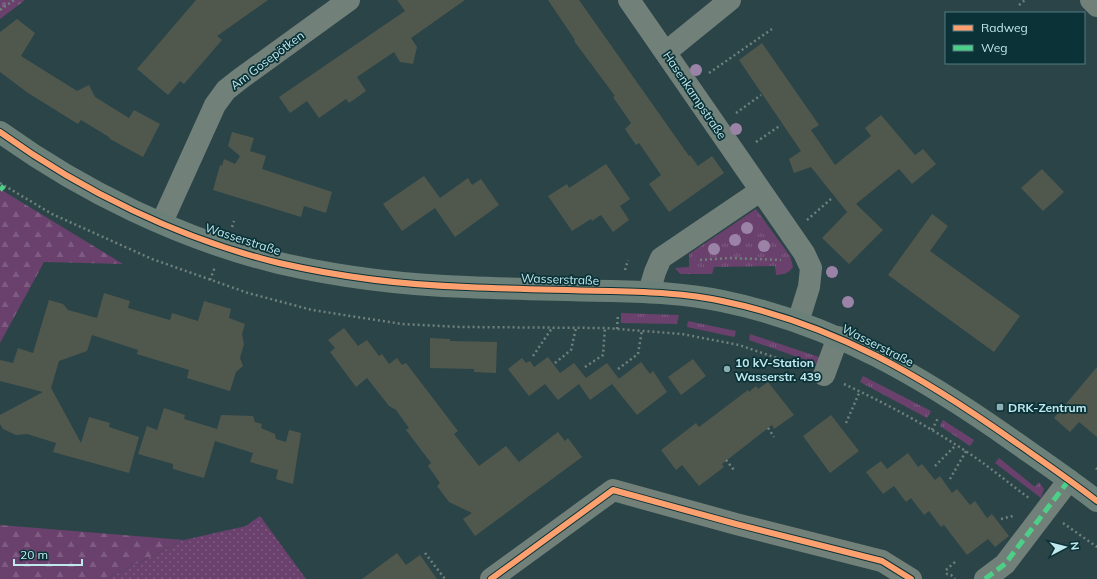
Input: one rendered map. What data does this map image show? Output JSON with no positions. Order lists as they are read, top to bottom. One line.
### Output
{"streets":{"main road":["Wasserstraße"],"street":["Am Gosepötken","Hasenkampstraße"]},"crossings":[["Am Gosepötken","Wasserstraße"],["Hasenkampstraße","Wasserstraße"]],"places":{"other":["10 kV-Station Wasserstr. 439"],"transit":["DRK-Zentrum"]},"legend":["Radweg","Weg"],"scale_bar":"20 m","north":"right"}
